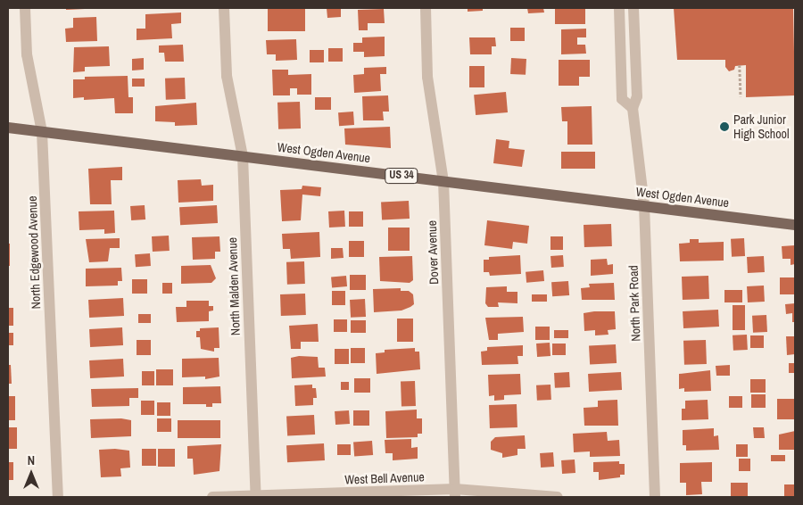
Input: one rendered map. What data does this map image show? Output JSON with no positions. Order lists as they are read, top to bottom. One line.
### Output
{"streets":{"main road":["West Ogden Avenue","US 34"],"street":["North Edgewood Avenue","Dover Avenue","North Malden Avenue","North Park Road","West Bell Avenue"]},"crossings":[["West Ogden Avenue","North Edgewood Avenue"],["West Ogden Avenue","Dover Avenue"],["West Ogden Avenue","North Malden Avenue"],["West Ogden Avenue","North Park Road"],["Dover Avenue","West Bell Avenue"],["North Malden Avenue","West Bell Avenue"]],"places":["Park Junior High School"],"north":"top"}
